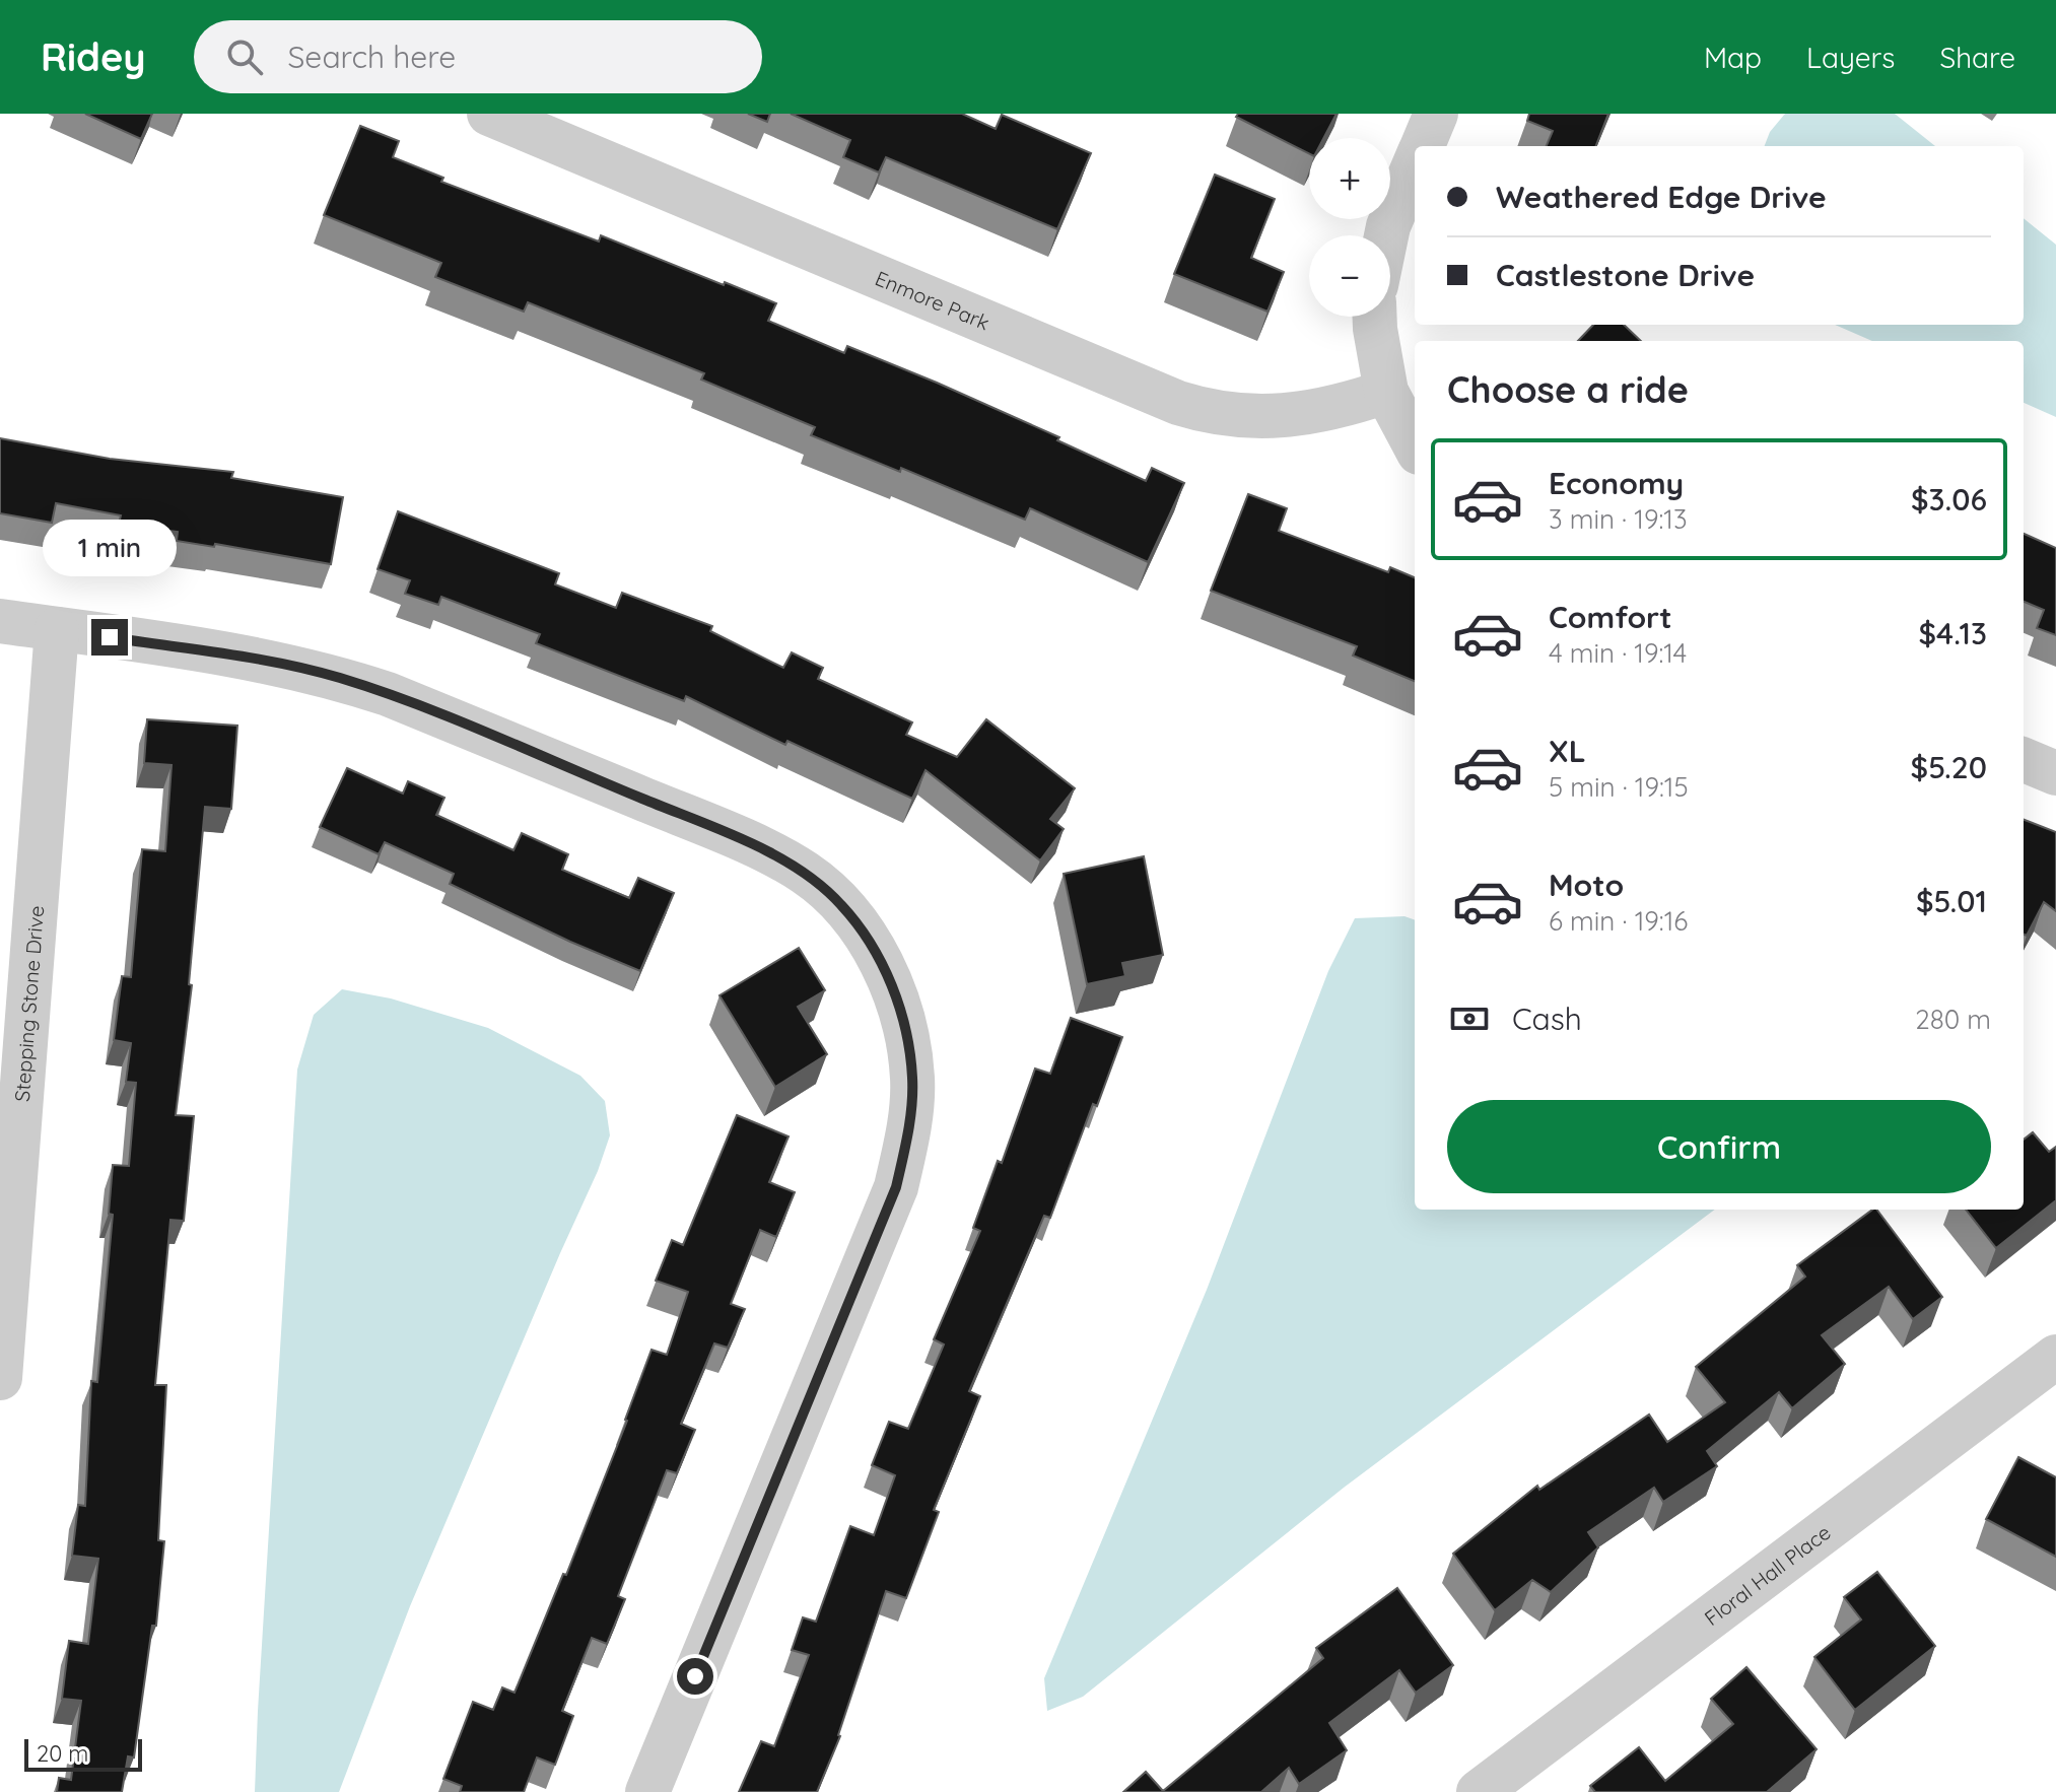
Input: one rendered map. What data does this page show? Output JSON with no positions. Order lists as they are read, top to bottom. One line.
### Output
{"streets":{"street":["Enmore Park","Stepping Stone Drive","Floral Hall Place"]},"scale_bar":"20 m","page":{"header":"Ridey","search":"Search here","nav":["Map","Layers","Share"],"map_buttons":["+","−"],"banner":["Weathered Edge Drive","Castlestone Drive"],"heading":"Choose a ride","list":[{"name":"Economy","note":"3 min · 19:13","value":"$3.06"},{"name":"Comfort","note":"4 min · 19:14","value":"$4.13"},{"name":"XL","note":"5 min · 19:15","value":"$5.20"},{"name":"Moto","note":"6 min · 19:16","value":"$5.01"}],"bubble":"1 min","pay":["Cash","280 m"],"buttons":"Confirm","scale":"20 m"}}
